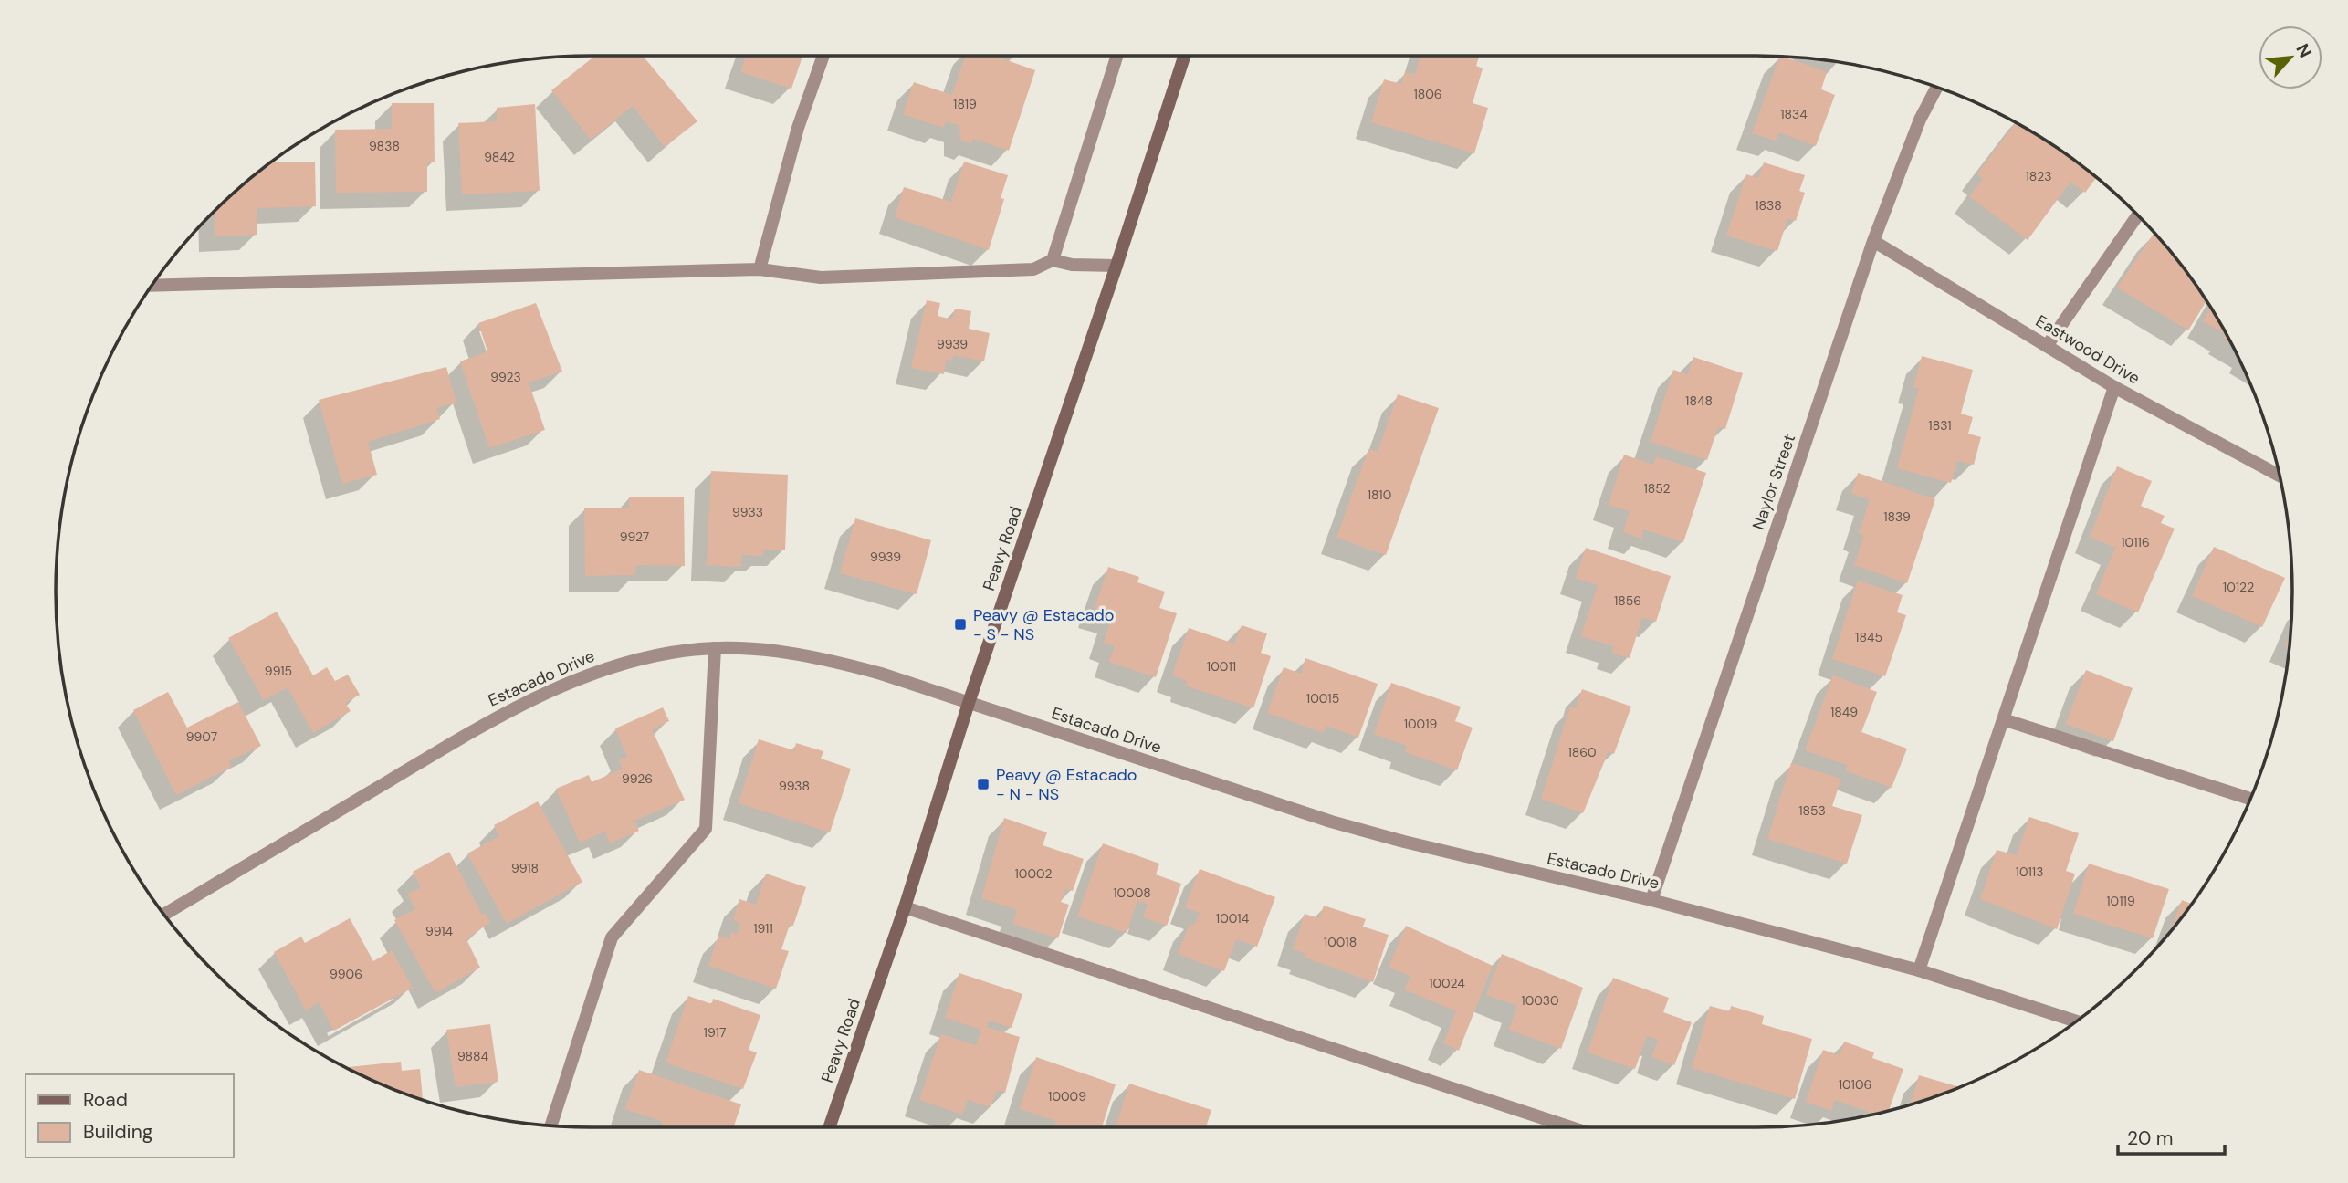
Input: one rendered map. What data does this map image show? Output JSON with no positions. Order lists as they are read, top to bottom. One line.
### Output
{"streets":{"street":["Eastwood Drive","Naylor Street","Peavy Road","Estacado Drive"]},"crossings":[["Eastwood Drive","Naylor Street"],["Naylor Street","Estacado Drive"],["Peavy Road","Estacado Drive"]],"places":{"transit":["Peavy @ Estacado - S - NS","Peavy @ Estacado - N - NS"]},"house_numbers":["1806","1819","1834","9838","9842","1823","1838","9939","9923","1848","1831","1852","1810","9933","1839","9927","10116","9939","10122","1856","1845","10011","9915","10015","1849","10019","9907","1860","9926","9938","1853","9918","10113","10002","10008","10119","10014","1911","9914","10018","9906","10024","10030","1917","9884","10106","10009"],"legend":["Road","Building"],"scale_bar":"20 m","north":"top right"}
